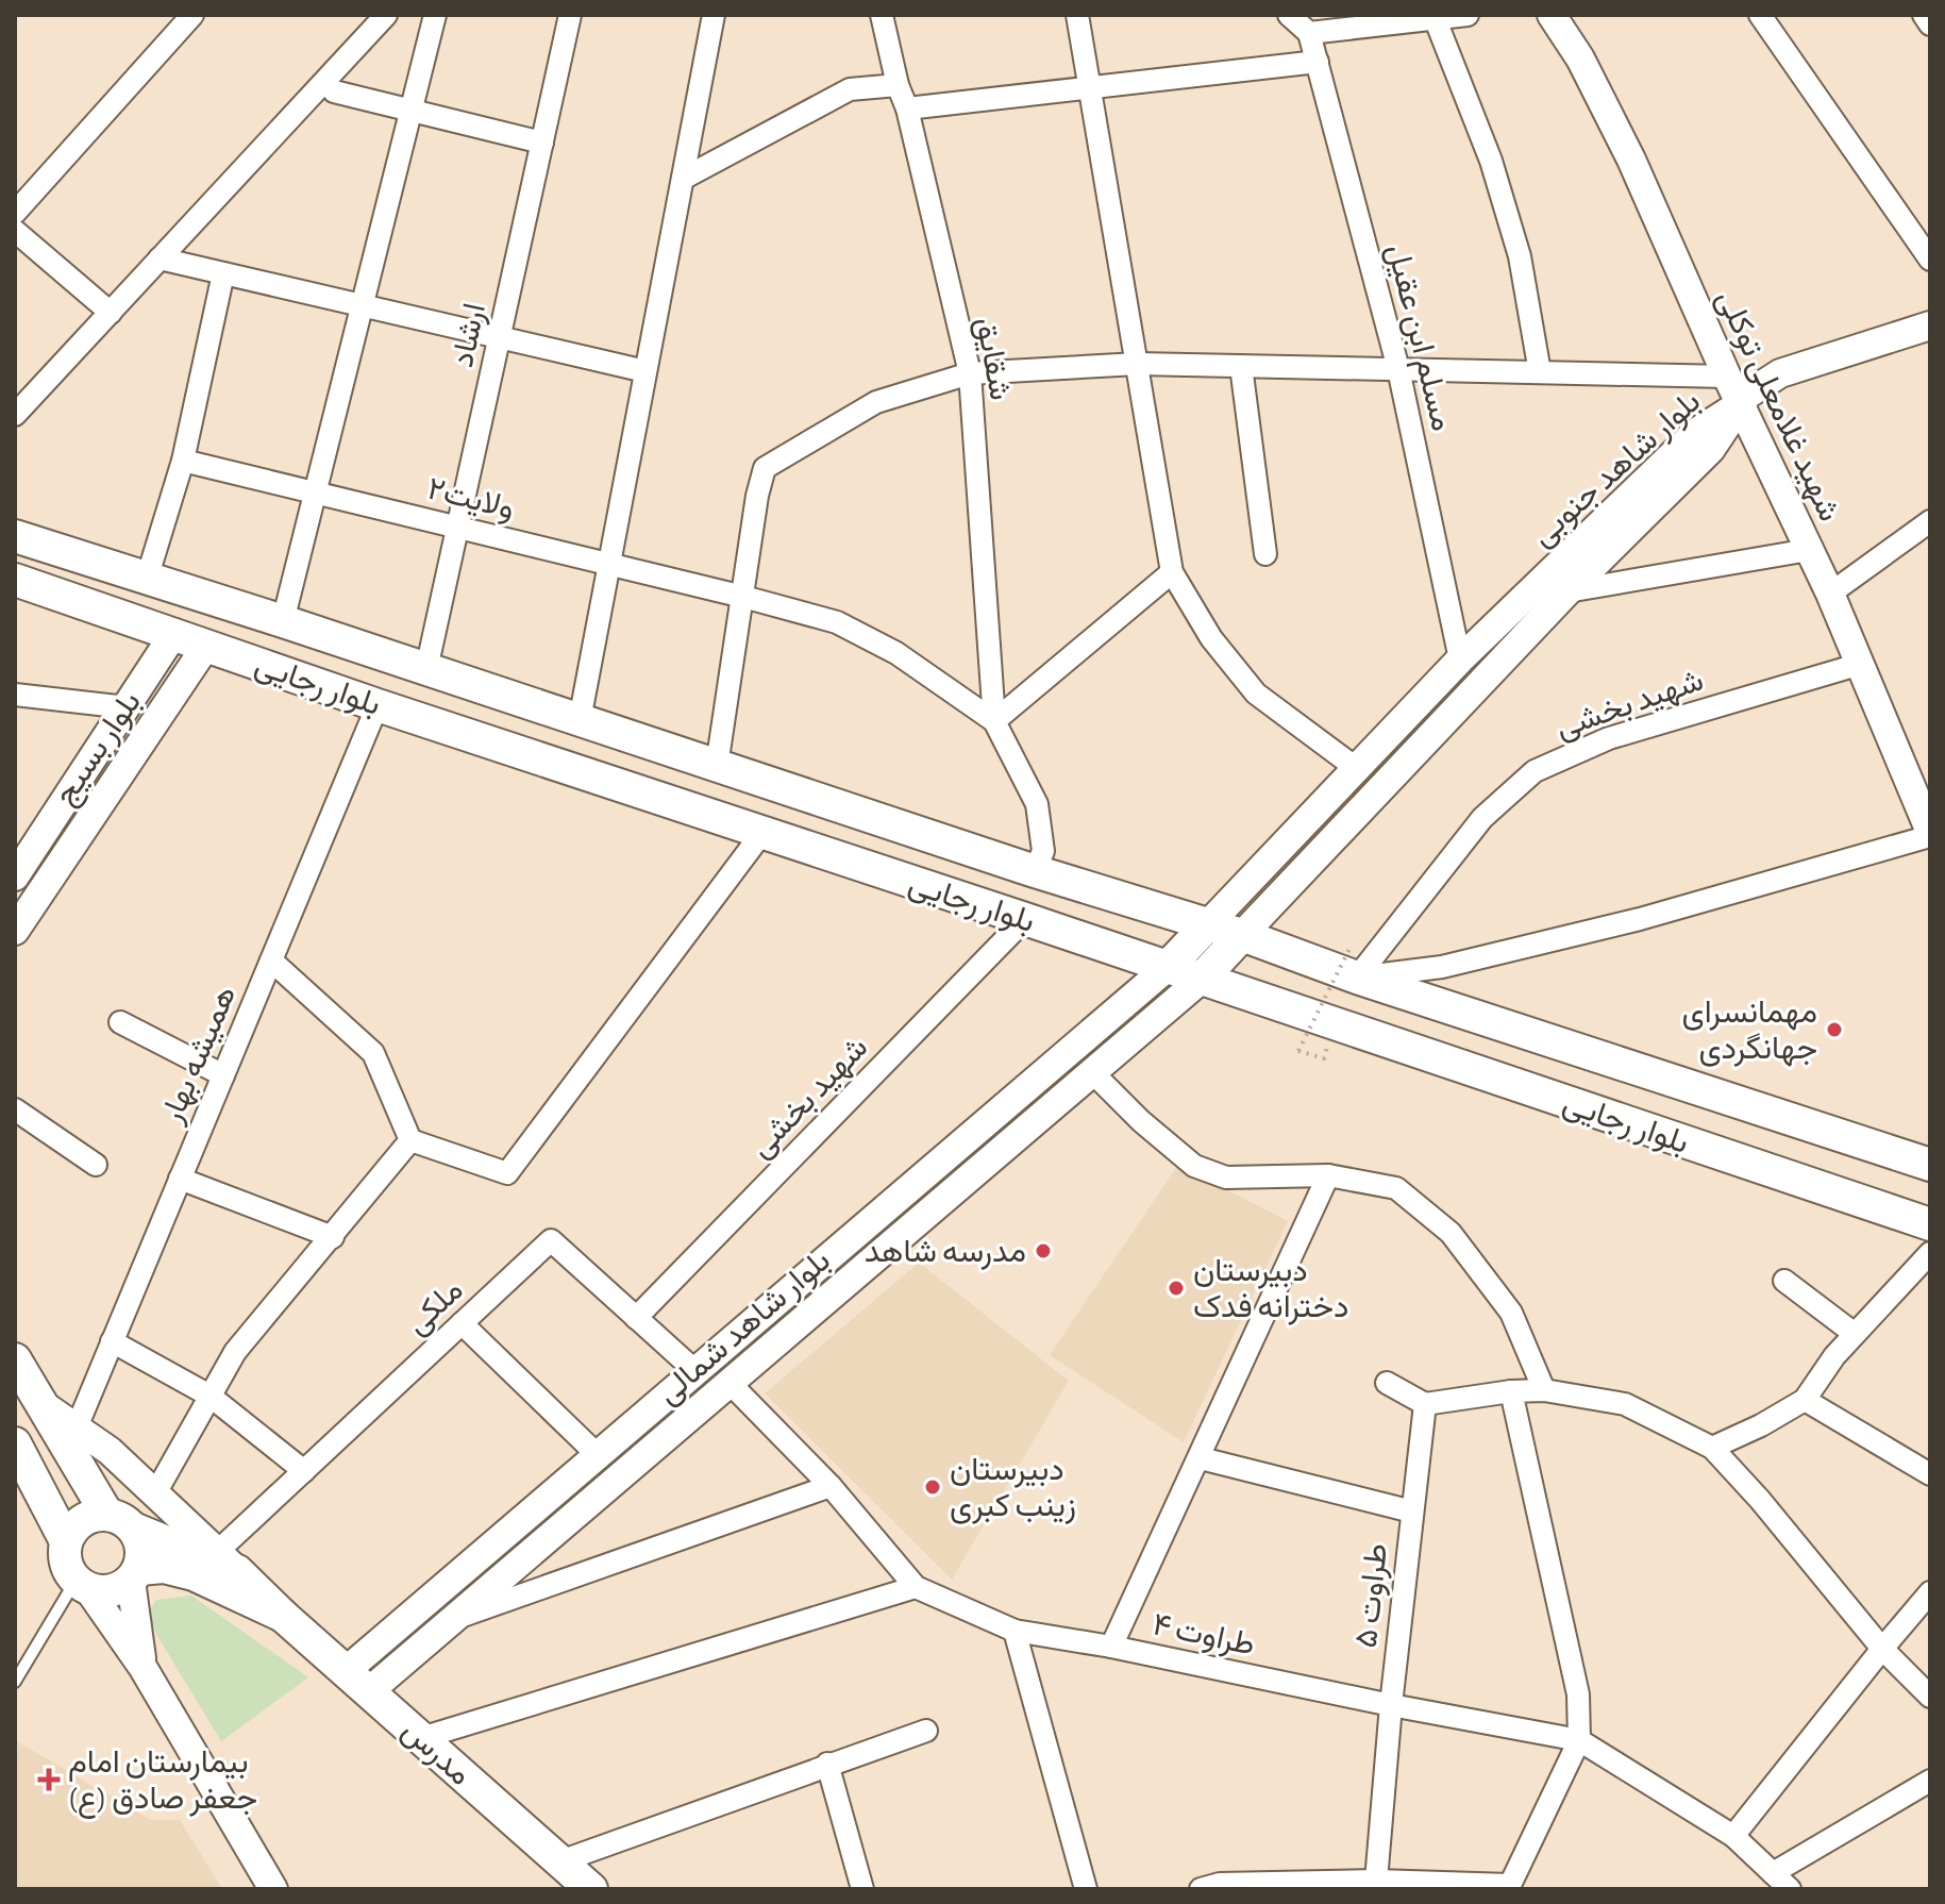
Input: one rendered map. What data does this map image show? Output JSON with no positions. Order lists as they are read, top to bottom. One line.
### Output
{"streets":{"main road":["بلوار رجایی","مدرس"],"street":["ارشاد","مسلم ابن عقیل","شقایق","شهید غلامعلی توکلی","بلوار شاهد جنوبی","ولایت۲","شهید بخشی","بلوار بسیج","همیشه بهار","ملکی","بلوار شاهد شمالی","طراوت ۵","طراوت ۴"]},"crossings":[["ارشاد","ولایت۲"],["ارشاد","بلوار رجایی"],["مسلم ابن عقیل","بلوار شاهد جنوبی"],["شقایق","ولایت۲"],["شهید غلامعلی توکلی","بلوار شاهد جنوبی"],["شهید غلامعلی توکلی","شهید بخشی"],["بلوار شاهد جنوبی","بلوار رجایی"],["بلوار رجایی","شهید بخشی"],["بلوار رجایی","بلوار بسیج"],["بلوار رجایی","همیشه بهار"],["بلوار رجایی","بلوار شاهد شمالی"],["شهید بخشی","ملکی"],["ملکی","بلوار شاهد شمالی"],["ملکی","مدرس"],["بلوار شاهد شمالی","طراوت ۴"],["بلوار شاهد شمالی","مدرس"],["طراوت ۵","طراوت ۴"]],"places":{"other":["مهمانسرای جهانگردی","مدرسه شاهد","دبیرستان دخترانه فدک","دبیرستان زینب کبری"],"health":["بیمارستان امام جعفر صادق (ع)"]}}
